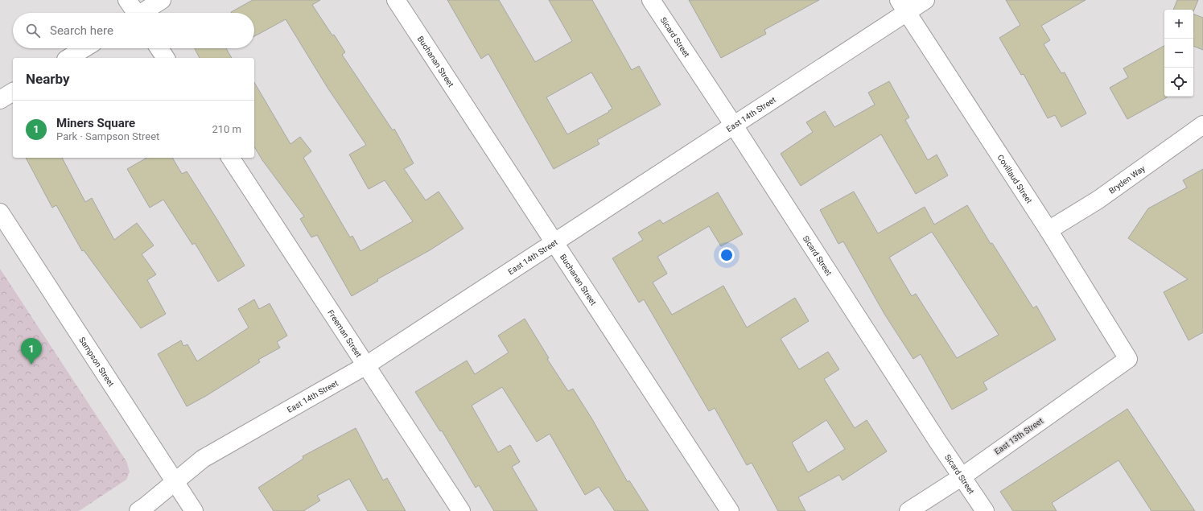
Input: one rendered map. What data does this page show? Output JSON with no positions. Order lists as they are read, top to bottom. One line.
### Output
{"streets":{"street":["Sicard Street","Buchanan Street","East 14th Street","Covillaud Street","Bryden Way","Freeman Street","Sampson Street","East 13th Street"]},"crossings":[["Sicard Street","East 14th Street"],["Sicard Street","East 13th Street"],["Buchanan Street","East 14th Street"],["East 14th Street","Covillaud Street"],["East 14th Street","Freeman Street"],["East 14th Street","Sampson Street"],["Covillaud Street","Bryden Way"],["Covillaud Street","East 13th Street"]],"page":{"map_buttons":["+","−"],"search":"Search here","heading":"Nearby","list":[{"mark":"1","name":"Miners Square","note":"Park · Sampson Street","value":"210 m"}],"pins":"1"}}
